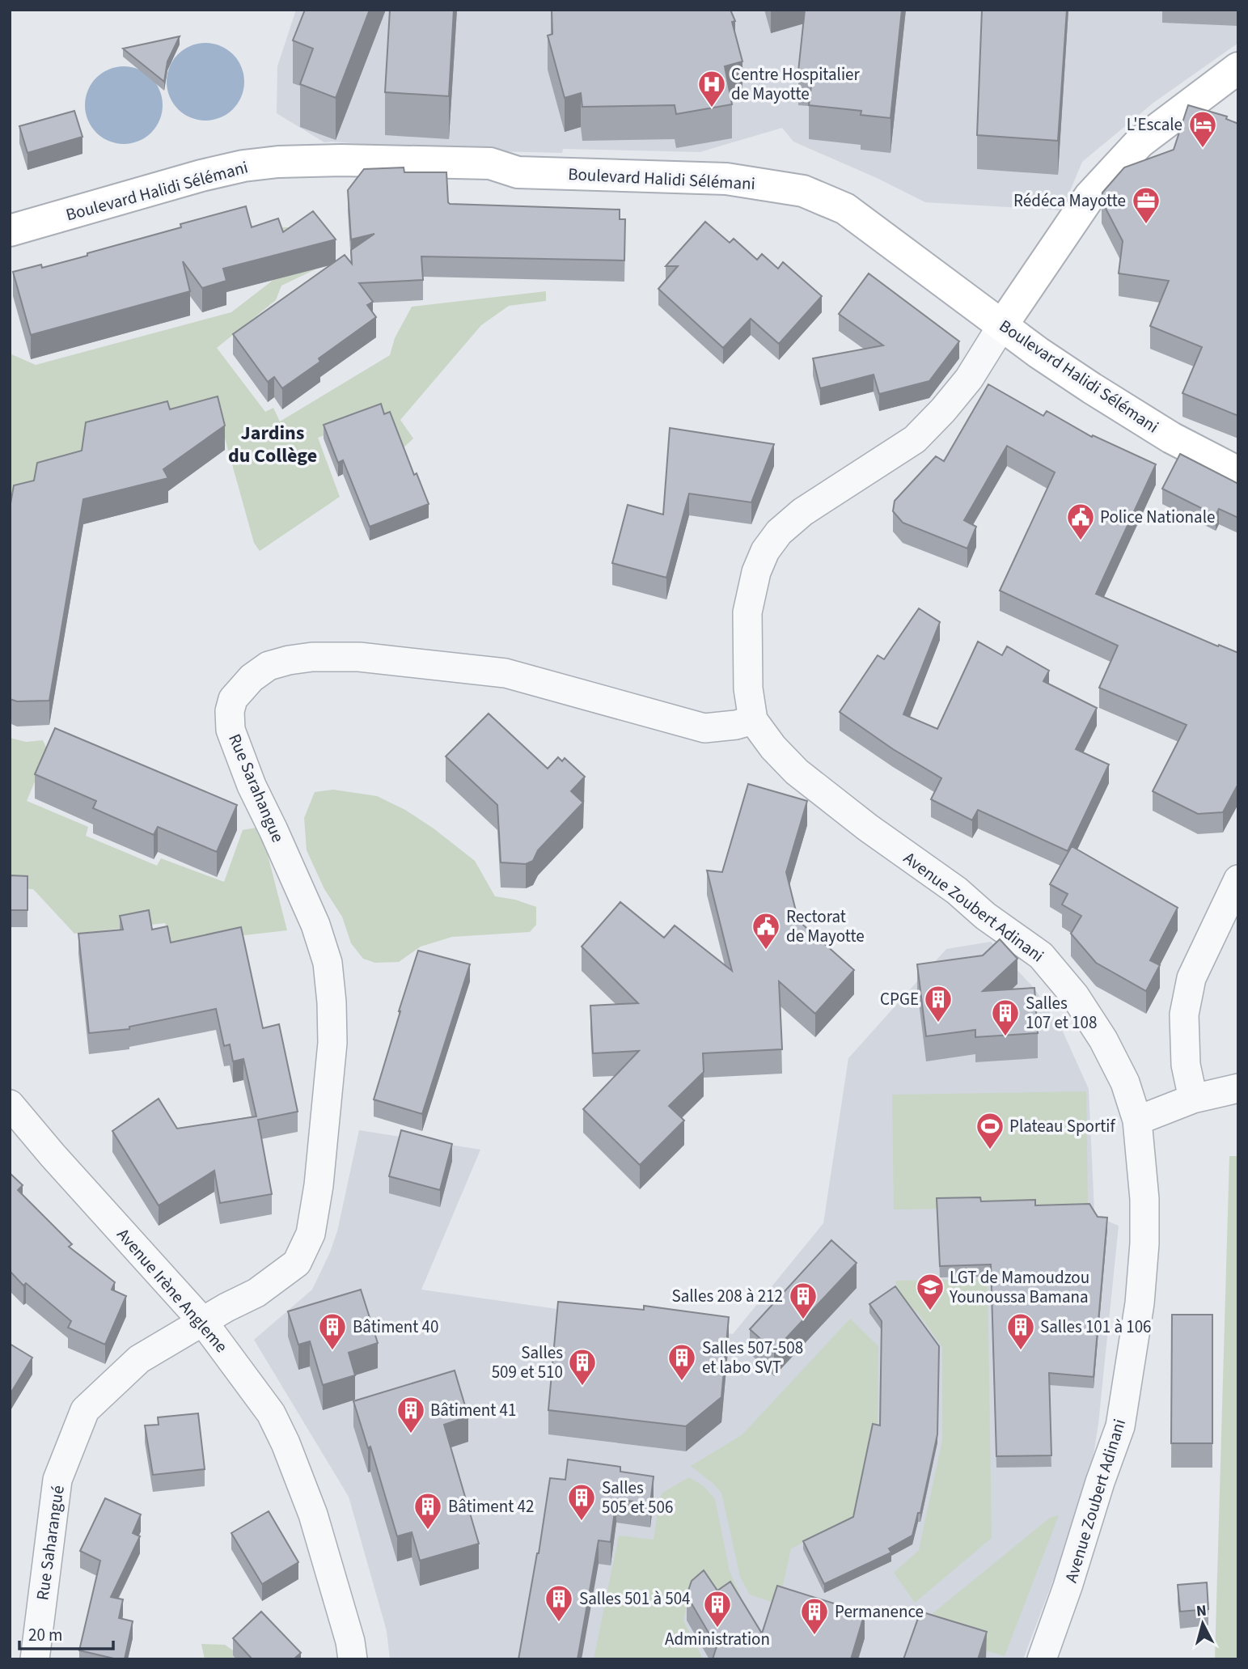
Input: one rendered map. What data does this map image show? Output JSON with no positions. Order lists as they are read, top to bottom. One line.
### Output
{"streets":{"street":["Boulevard Halidi Sélémani","Rue Sarahangue","Avenue Zoubert Adinani","Avenue Irène Angleme","Rue Saharangué"]},"crossings":[["Boulevard Halidi Sélémani","Avenue Zoubert Adinani"],["Rue Sarahangue","Avenue Zoubert Adinani"],["Rue Sarahangue","Avenue Irène Angleme"],["Rue Sarahangue","Rue Saharangué"],["Avenue Irène Angleme","Rue Saharangué"]],"districts":["Jardins du Collège"],"places":{"hospital":["Centre Hospitalier de Mayotte"],"hotel":["L'Escale"],"office":["Rédéca Mayotte"],"public building":["Police Nationale","Rectorat de Mayotte"],"building":["CPGE","Salles 107 et 108","Salles 208 à 212","Bâtiment 40","Salles 101 à 106","Salles 507-508 et labo SVT","Salles 509 et 510","Bâtiment 41","Salles 505 et 506","Bâtiment 42","Salles 501 à 504","Administration","Permanence"],"sports":["Plateau Sportif"],"school or university":["LGT de Mamoudzou Younoussa Bamana"]},"scale_bar":"20 m","north":"top"}
